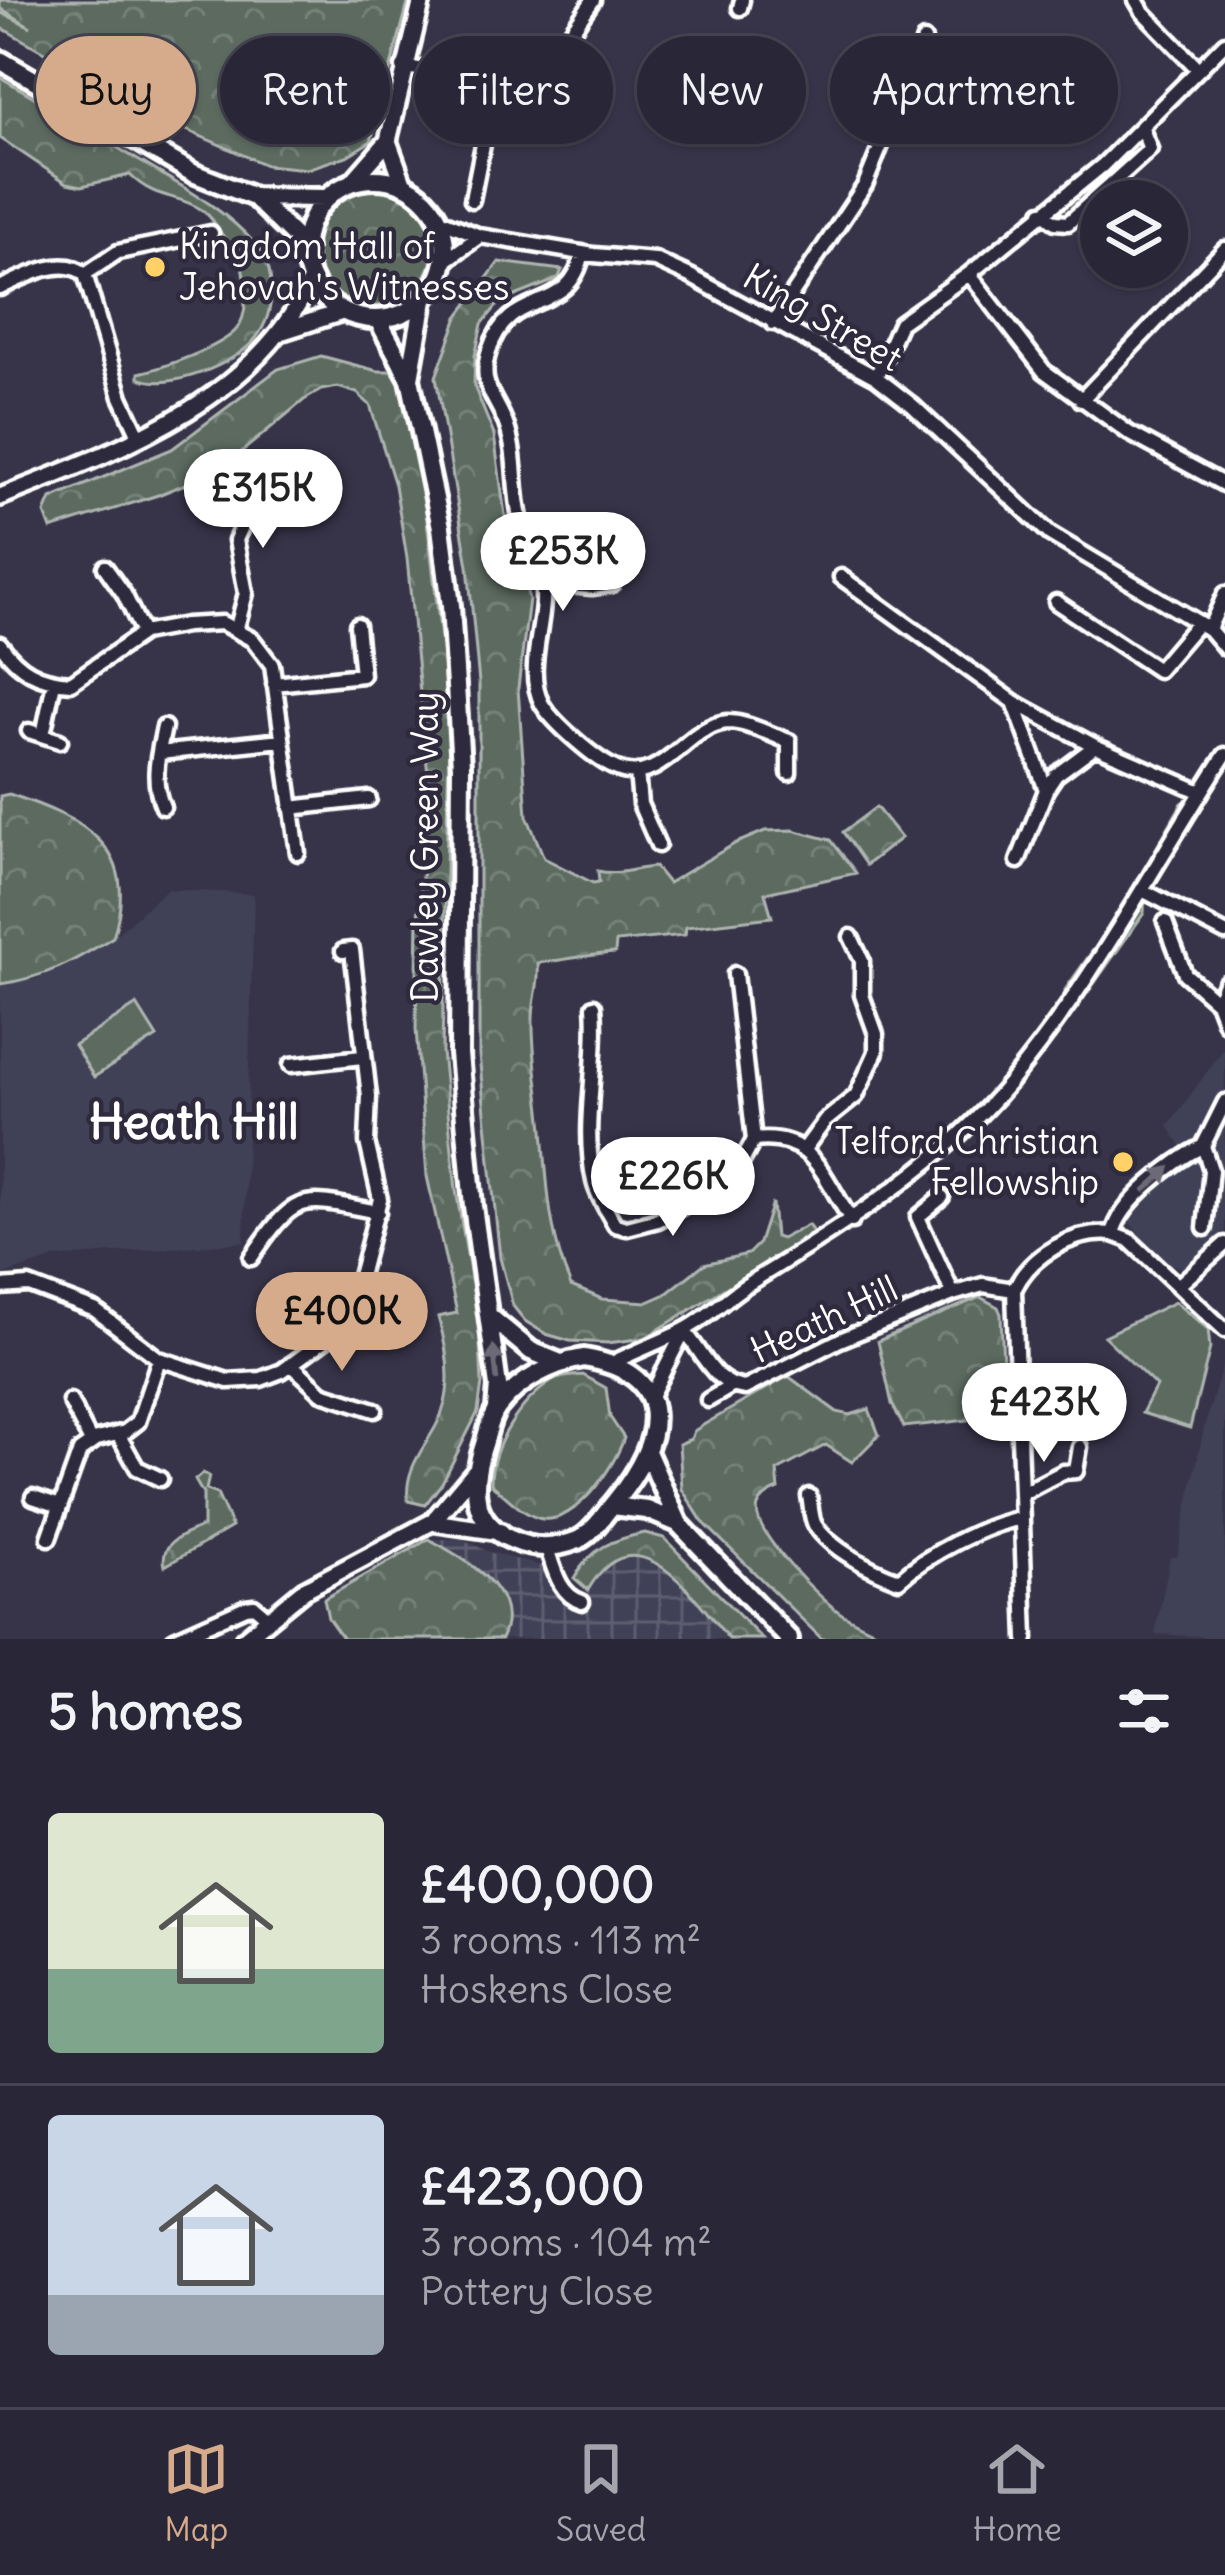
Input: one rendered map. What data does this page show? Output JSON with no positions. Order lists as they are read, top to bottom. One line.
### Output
{"streets":{"main road":["Dawley Green Way"],"street":["King Street","Heath Hill"]},"crossings":[["King Street","Dawley Green Way"]],"districts":["Heath Hill"],"places":["Kingdom Hall of Jehovah's Witnesses","Telford Christian Fellowship"],"page":{"chip":["Buy","Rent","Filters","New","Apartment"],"price":["£315K","£253K","£226K","£400K","£423K"],"heading":"5 homes","list":[{"name":"£400,000","note":"3 rooms · 113 m² · Hoskens Close"},{"name":"£423,000","note":"3 rooms · 104 m² · Pottery Close"}],"tabs":["Map","Saved","Home"]}}
